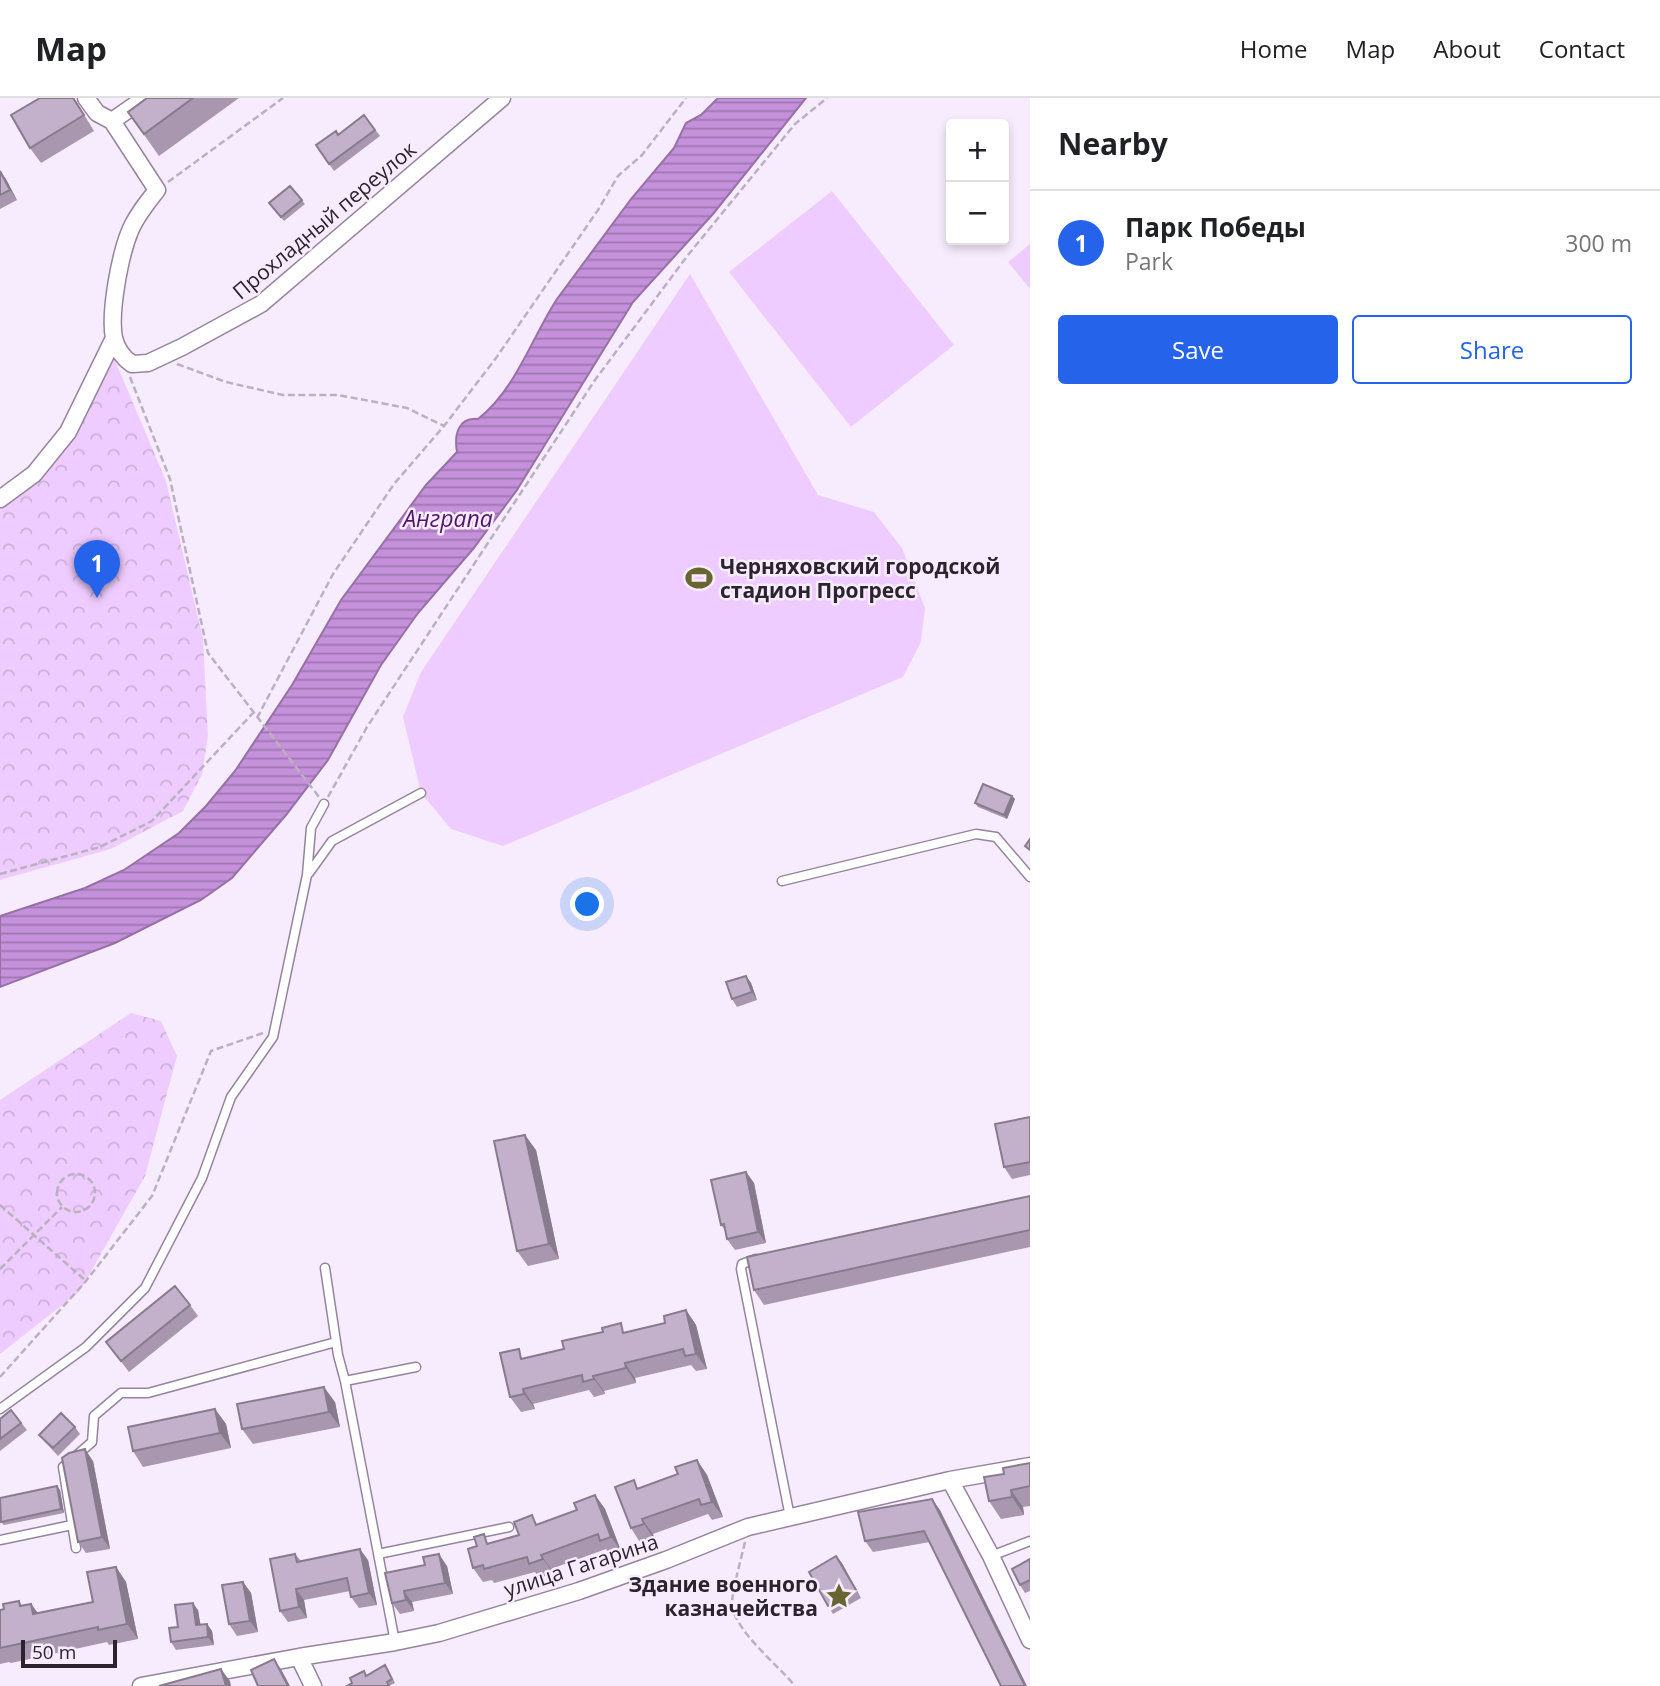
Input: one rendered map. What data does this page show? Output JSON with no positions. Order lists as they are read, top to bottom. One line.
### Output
{"streets":{"street":["Прохладный переулок","улица Гагарина"]},"water":["Анграпа"],"places":{"sports":["Черняховский городской стадион Прогресс"],"place":["Здание военного казначейства"]},"scale_bar":"50 m","page":{"header":"Map","nav":["Home","Map","About","Contact"],"heading":"Nearby","map_buttons":["+","−"],"list":[{"mark":"1","name":"Парк Победы","note":"Park","value":"300 m"}],"buttons":["Save","Share"],"pins":"1","scale":"50 m"}}
